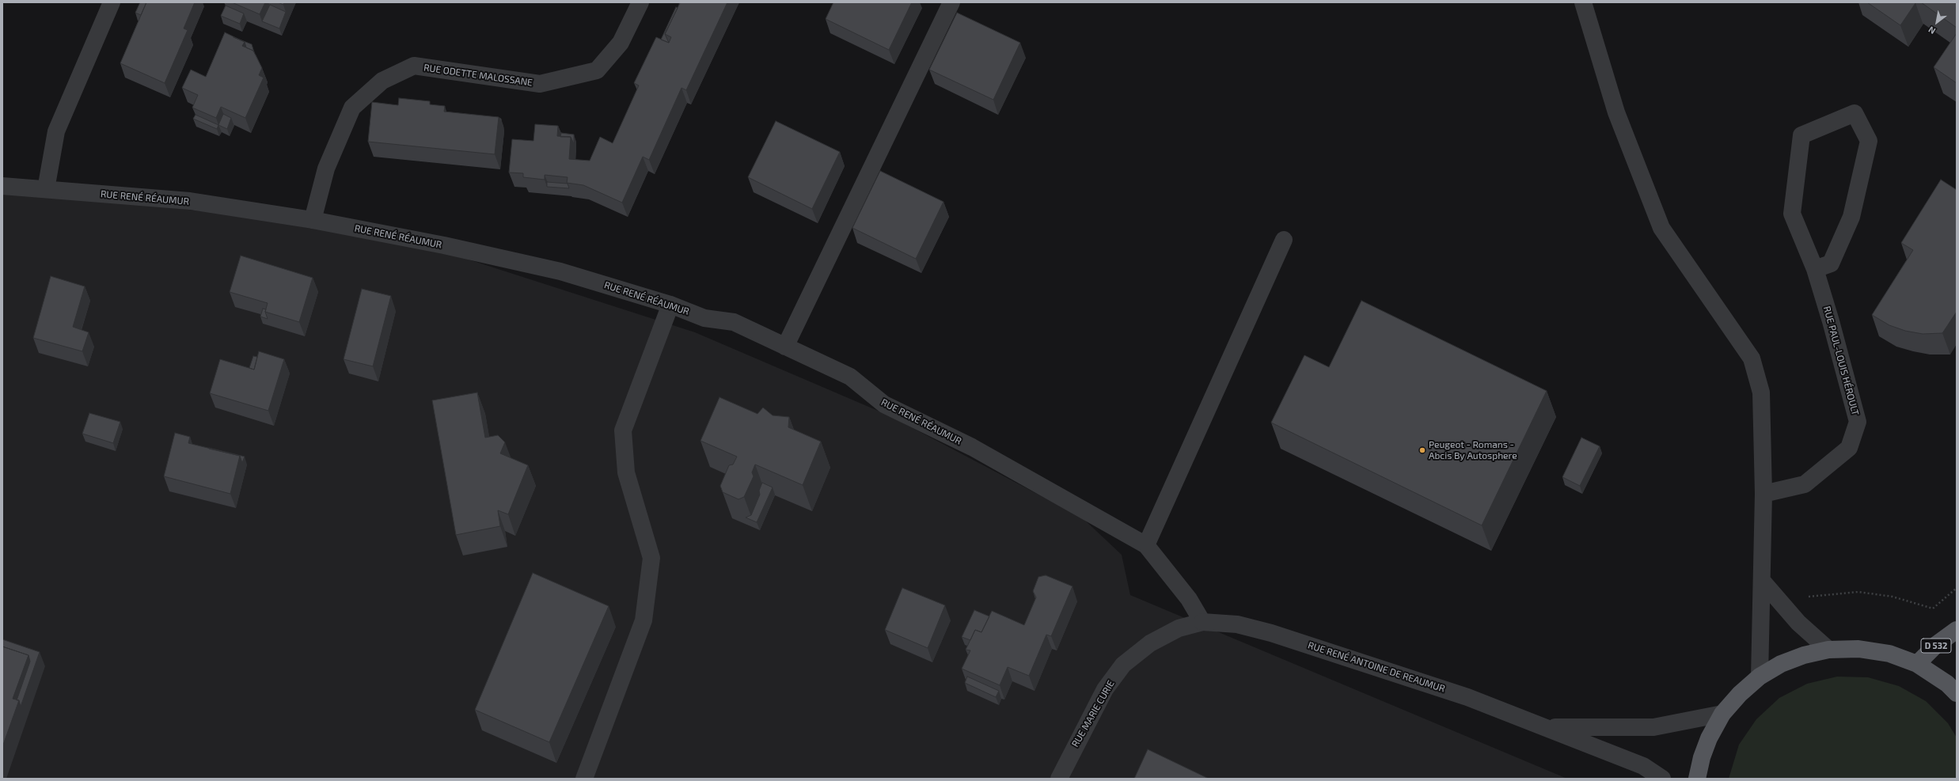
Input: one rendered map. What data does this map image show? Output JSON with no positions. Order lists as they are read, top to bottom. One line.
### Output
{"streets":{"main road":["D 532"],"street":["RUE ODETTE MALOSSANE","RUE RENÉ RÉAUMUR","RUE PAUL-LOUIS HÉROULT","RUE RENÉ ANTOINE DE REAUMUR","RUE MARIE CURIE"]},"crossings":[["RUE ODETTE MALOSSANE","RUE RENÉ RÉAUMUR"],["RUE RENÉ RÉAUMUR","RUE RENÉ ANTOINE DE REAUMUR"],["RUE RENÉ RÉAUMUR","RUE MARIE CURIE"],["RUE RENÉ ANTOINE DE REAUMUR","RUE MARIE CURIE"]],"places":["Peugeot - Romans - Abcis By Autosphere"],"north":"bottom left"}
